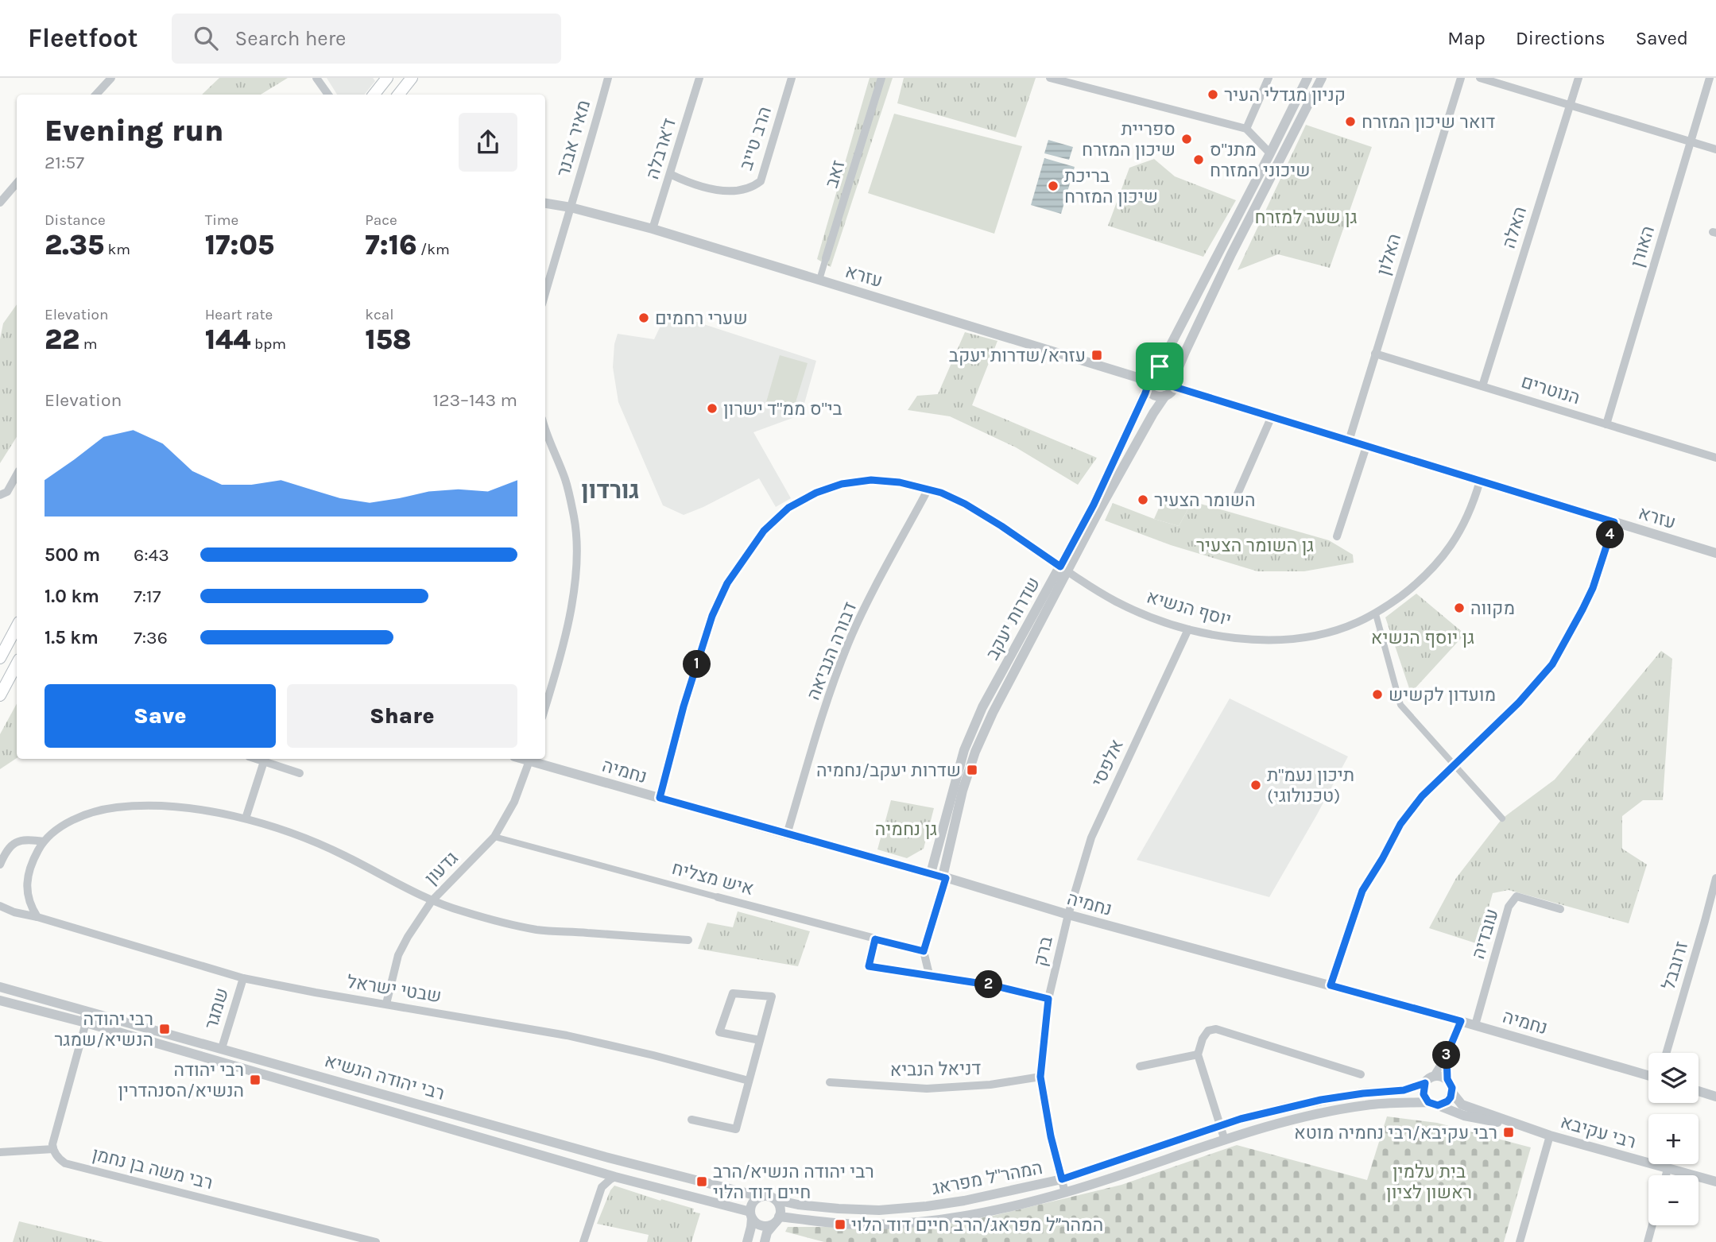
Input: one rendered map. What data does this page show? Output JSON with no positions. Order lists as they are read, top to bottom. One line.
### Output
{"streets":{"street":["מאיר אבנר","הרב טייב","ד'ארבלה","זאב","האלה","האורן","האלון","עזרא","הנוטרים","יוסף הנשיא","שדרות יעקב","דבורה הנביאה","אלפסי","נחמיה","גדעון","איש מצליח","עובדיה","ברק","זרובבל","שבטי ישראל","שמגר","דניאל הנביא","רבי יהודה הנשיא","רבי עקיבא","רבי משה בן נחמן","המהר\"ל מפראג"]},"crossings":[["מאיר אבנר","עזרא"],["הרב טייב","ד'ארבלה"],["ד'ארבלה","עזרא"],["זאב","עזרא"],["האלה","הנוטרים"],["האורן","הנוטרים"],["האלון","עזרא"],["האלון","הנוטרים"],["עזרא","יוסף הנשיא"],["עזרא","שדרות יעקב"],["יוסף הנשיא","שדרות יעקב"],["יוסף הנשיא","דבורה הנביאה"],["יוסף הנשיא","אלפסי"],["יוסף הנשיא","נחמיה"],["שדרות יעקב","נחמיה"],["דבורה הנביאה","נחמיה"],["אלפסי","נחמיה"],["אלפסי","ברק"],["נחמיה","גדעון"],["נחמיה","עובדיה"],["נחמיה","ברק"],["גדעון","איש מצליח"],["גדעון","שבטי ישראל"],["ברק","דניאל הנביא"],["ברק","המהר\"ל מפראג"],["שבטי ישראל","שמגר"],["שמגר","רבי יהודה הנשיא"],["רבי יהודה הנשיא","המהר\"ל מפראג"],["רבי עקיבא","המהר\"ל מפראג"]],"districts":["גורדון"],"parks":["גן שער למזרח","גן השומר הצעיר","גן יוסף הנשיא","גן נחמיה","בית עלמין ראשון לציון"],"places":{"other":["קניון מגדלי העיר","דואר שיכון המזרח","ספריית שיכון המזרח","מתנ\"ס שיכוני המזרח","בריכת שיכון המזרח","שערי רחמים","בי\"ס ממ\"ד ישרון","השומר הצעיר","מקווה","מועדון לקשיש","תיכון נעמ\"ת (טכנולוגי)"],"transit":["עזרא/שדרות יעקב","שדרות יעקב/נחמיה","רבי יהודה הנשיא/שמגר","רבי יהודה הנשיא/הסנהדרין","רבי עקיבא/רבי נחמיה מוטא","רבי יהודה הנשיא/הרב חיים דוד הלוי","המהר״ל מפראג/הרב חיים דוד הלוי"]},"page":{"header":"Fleetfoot","search":"Search here","nav":["Map","Directions","Saved"],"heading":["Evening run","21:57"],"stats":[["Distance","2.35 km"],["Time","17:05"],["Pace","7:16 /km"],["Elevation","22 m"],["Heart rate","144 bpm"],["kcal","158"]],"chart":["Elevation","123–143 m"],"pins":["4","1","2","3"],"list":[{"name":"500 m","note":"6:43"},{"name":"1.0 km","note":"7:17"},{"name":"1.5 km","note":"7:36"}],"buttons":["Save","Share"],"map_buttons":["+","−"]}}
